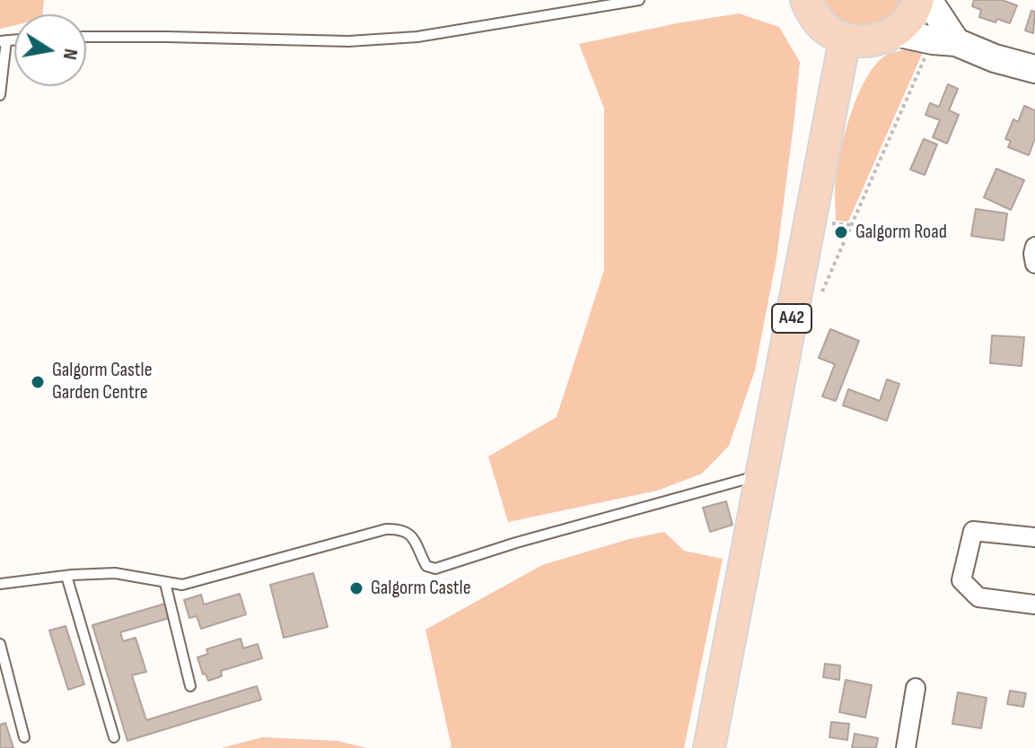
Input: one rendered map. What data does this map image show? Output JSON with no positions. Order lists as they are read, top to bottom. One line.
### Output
{"streets":{"main road":["A42"]},"places":["Galgorm Road","Galgorm Castle Garden Centre","Galgorm Castle"],"north":"right"}
